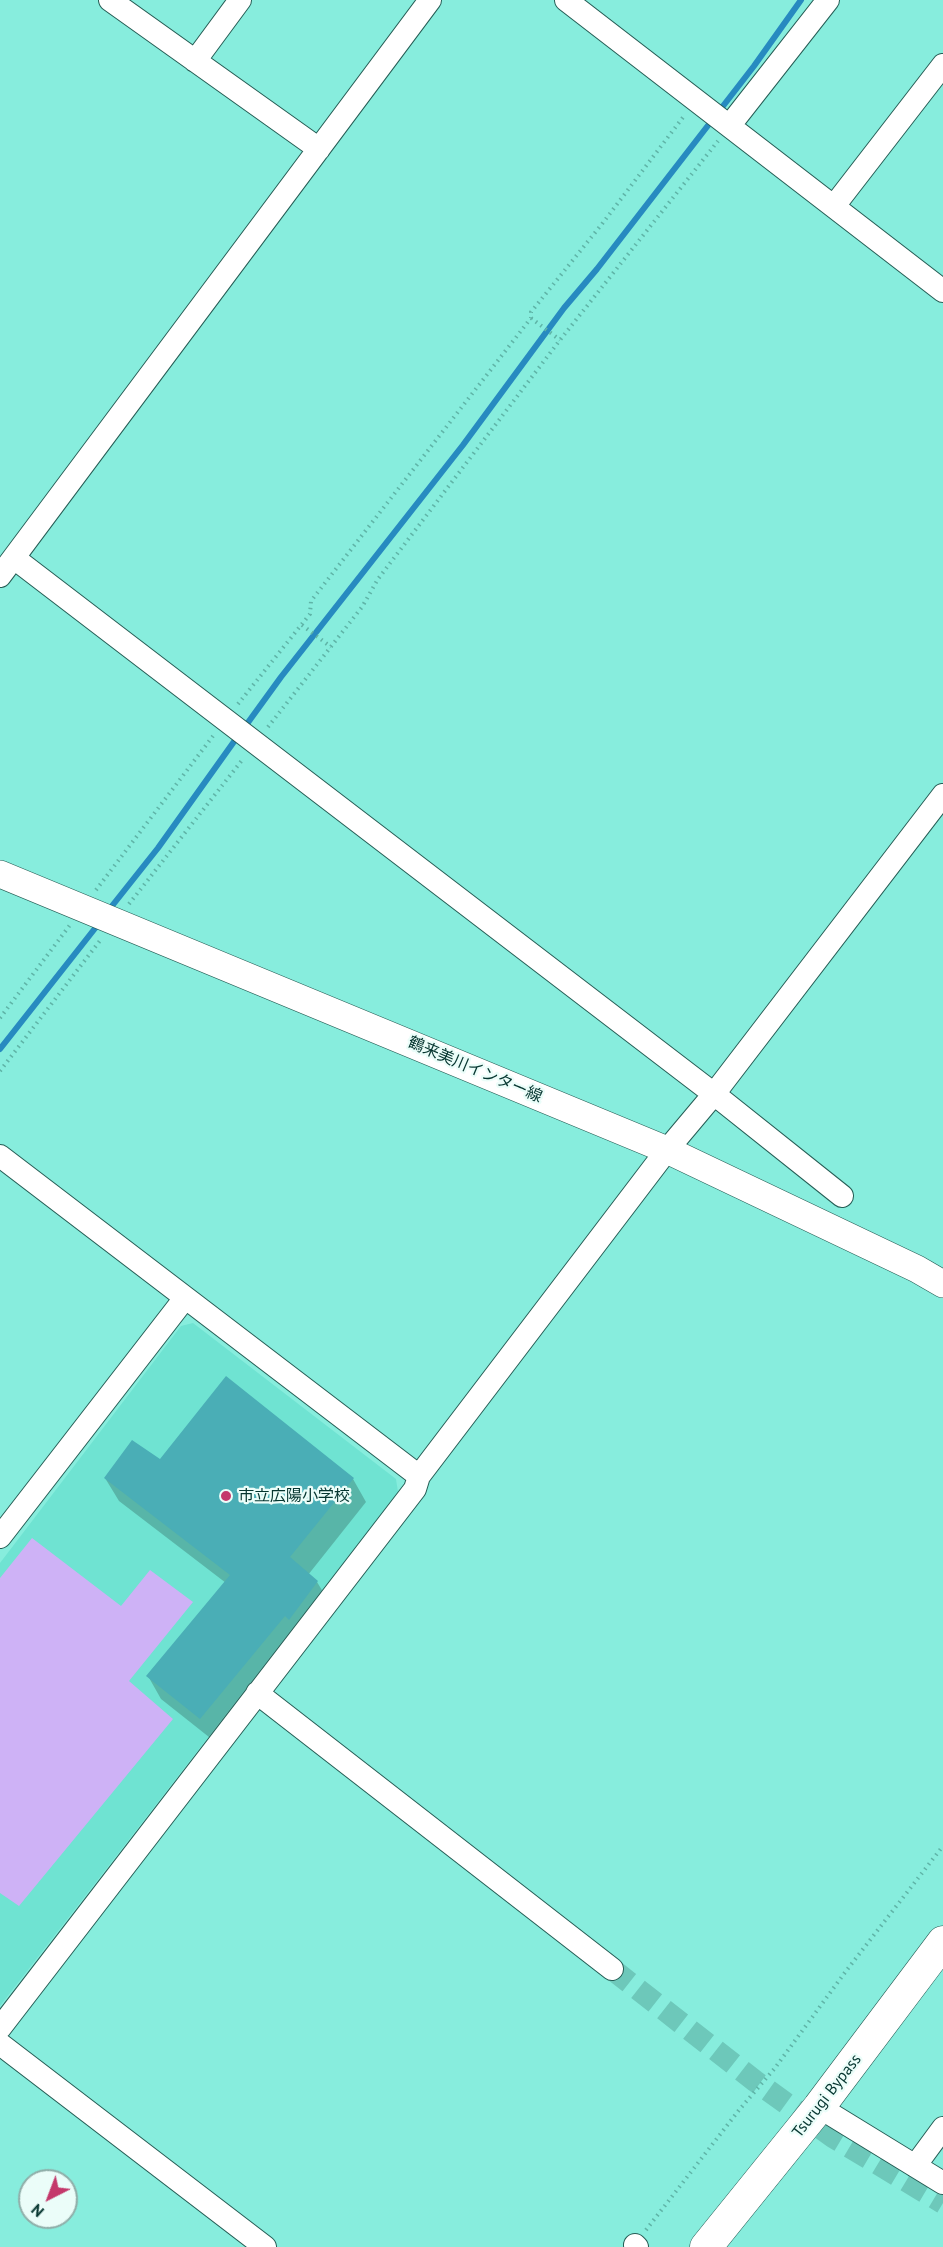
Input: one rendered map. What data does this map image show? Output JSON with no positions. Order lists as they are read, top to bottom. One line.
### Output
{"streets":{"highway":["Tsurugi Bypass"],"main road":["鶴来美川インター線"]},"places":["市立広陽小学校"],"north":"bottom left"}
